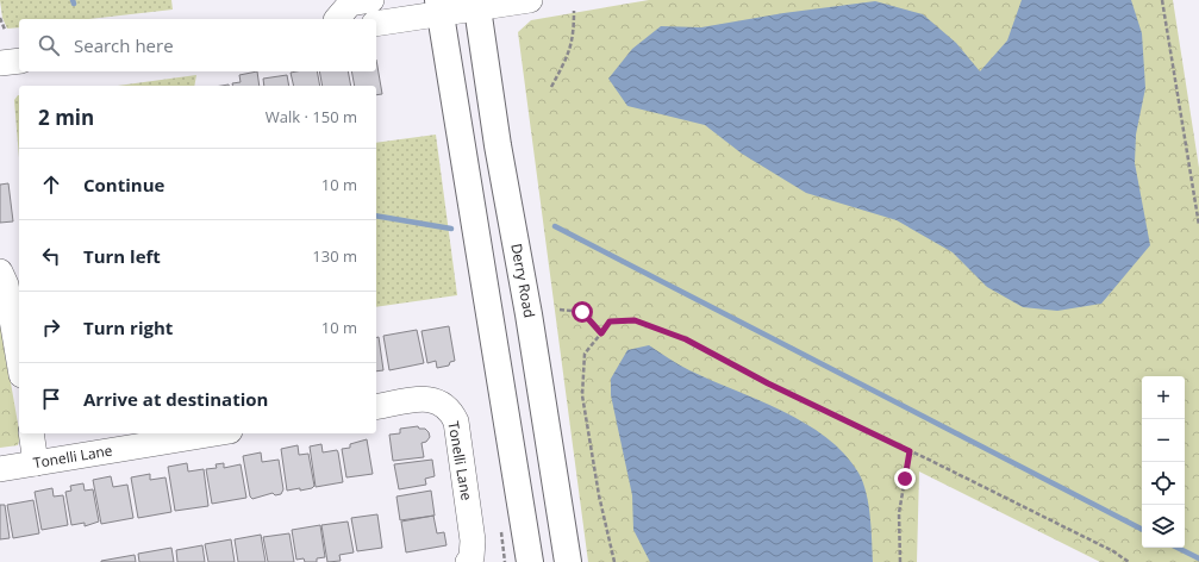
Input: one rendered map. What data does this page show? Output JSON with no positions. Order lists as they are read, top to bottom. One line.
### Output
{"streets":{"main road":["Derry Road"],"street":["Tonelli Lane"]},"page":{"search":"Search here","heading":["2 min","Walk · 150 m"],"list":[["Continue","10 m"],["Turn left","130 m"],["Turn right","10 m"],"Arrive at destination"],"map_buttons":["+","−"]}}
